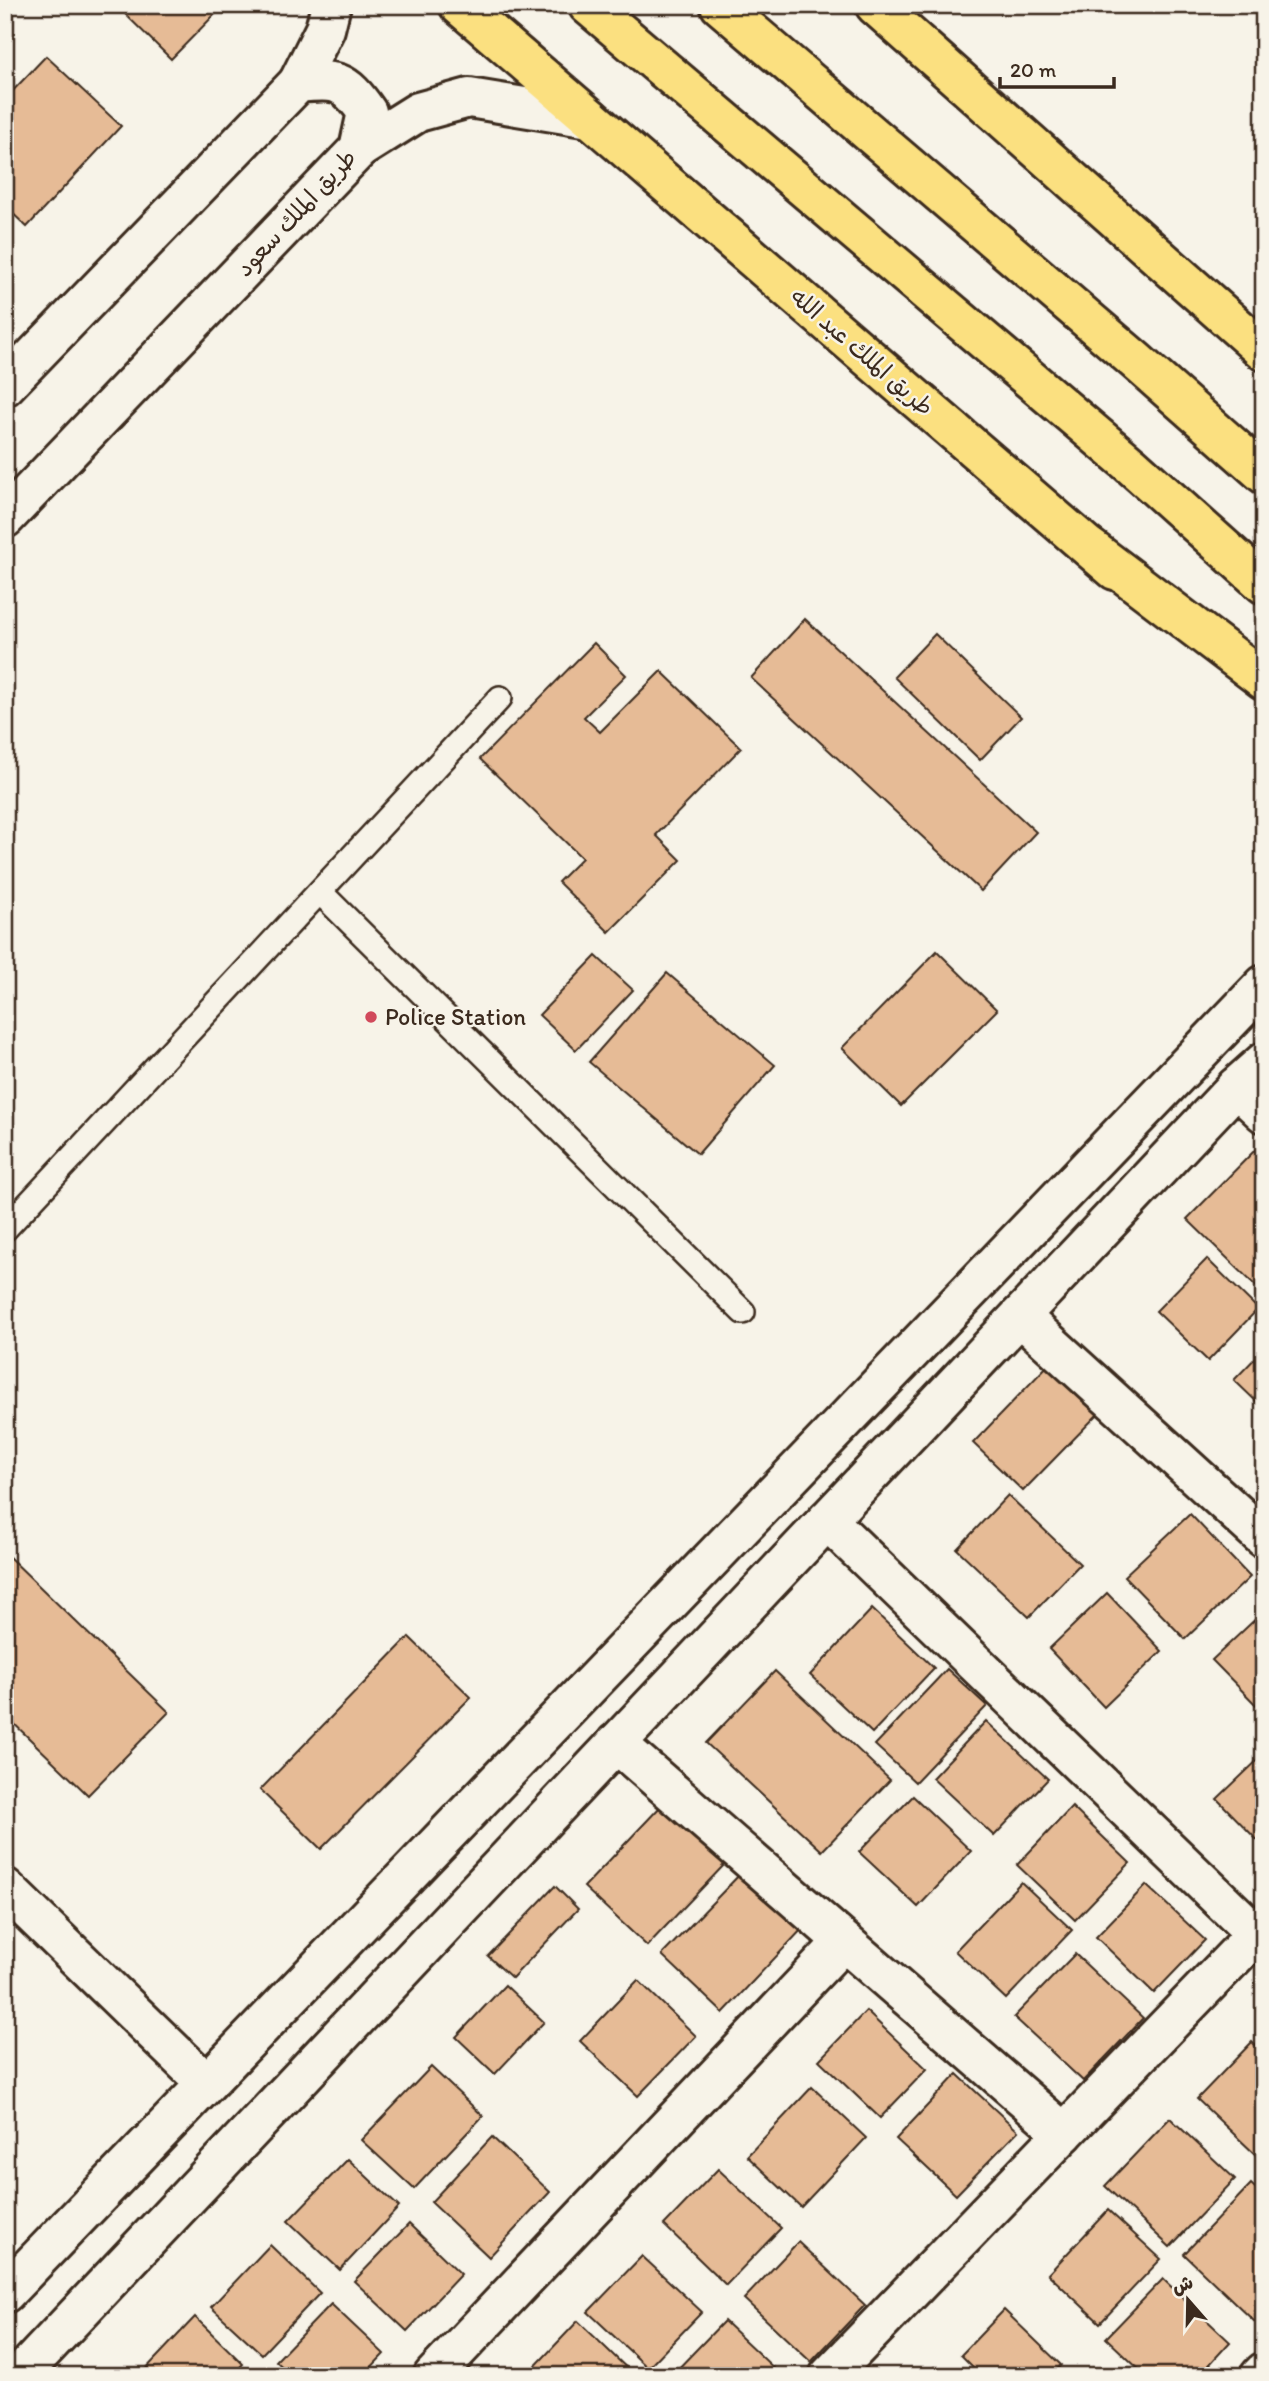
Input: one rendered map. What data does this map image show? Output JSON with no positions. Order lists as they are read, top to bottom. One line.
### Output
{"streets":{"main road":["طريق الملك عبد الله"],"street":["طريق الملك سعود"]},"places":["Police Station"],"scale_bar":"20 m","north":"top"}
